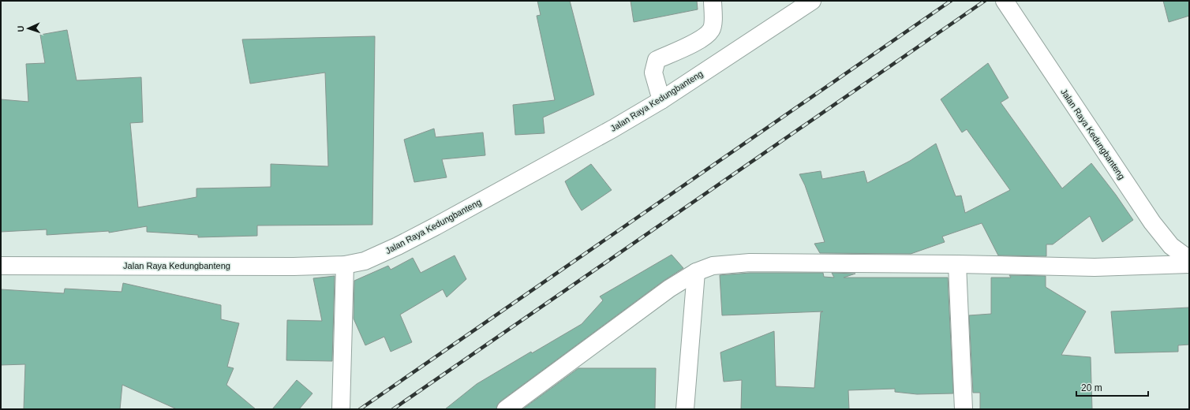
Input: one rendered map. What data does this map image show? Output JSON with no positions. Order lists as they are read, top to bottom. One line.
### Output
{"streets":{"street":["Jalan Raya Kedungbanteng"]},"scale_bar":"20 m","north":"left"}
